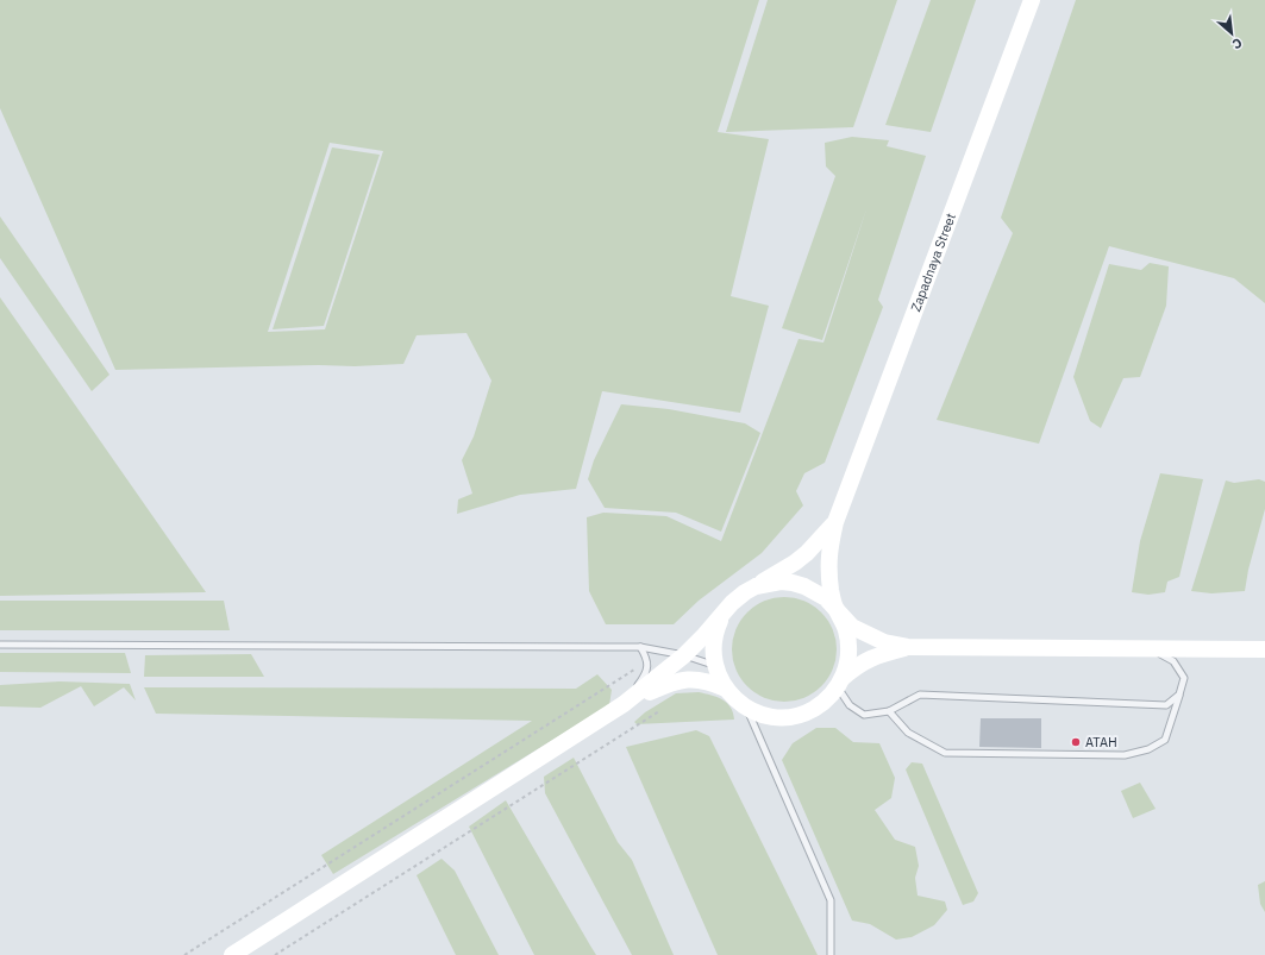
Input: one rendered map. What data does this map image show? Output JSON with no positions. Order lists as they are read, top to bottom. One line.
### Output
{"streets":{"main road":["Zapadnaya Street"]},"places":["АТАН"],"north":"bottom right"}
